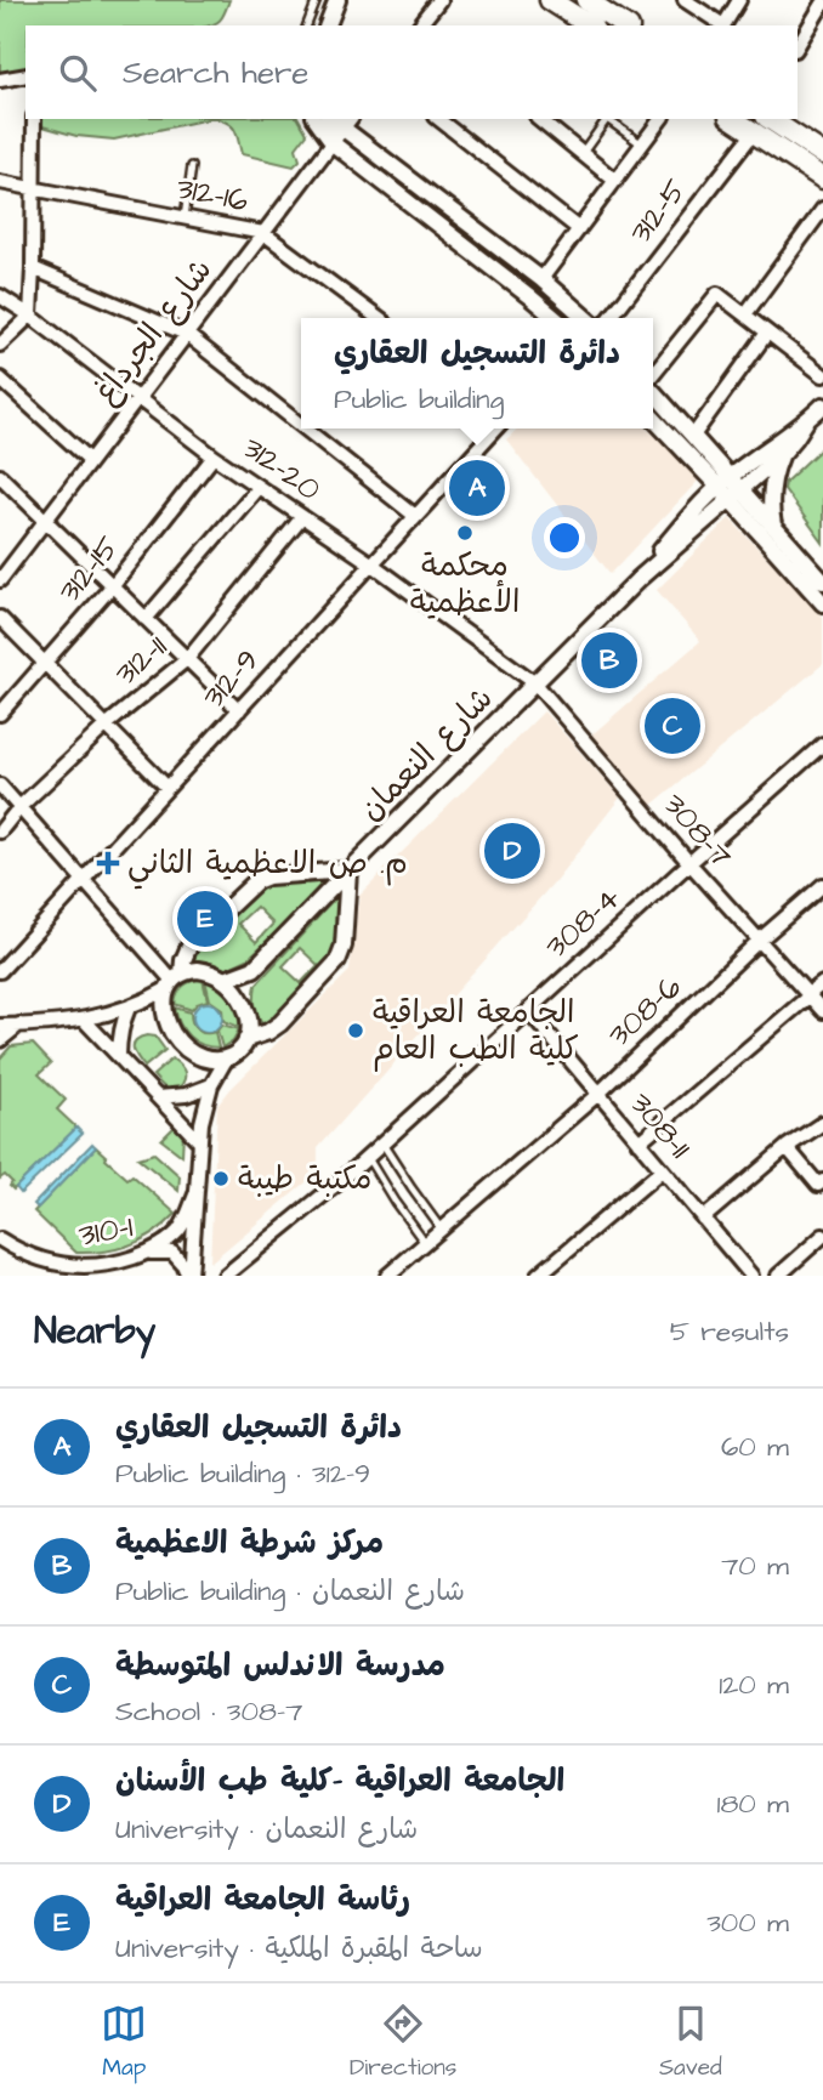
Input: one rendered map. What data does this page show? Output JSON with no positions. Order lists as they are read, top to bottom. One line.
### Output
{"streets":{"street":["312-16","312-5","شارع الجرداغ","312-20","312-15","312-11","312-9","شارع النعمان","308-7","308-4","308-6","308-11","310-1"]},"crossings":[["312-16","شارع الجرداغ"],["شارع الجرداغ","312-20"],["312-20","312-15"],["312-20","312-11"],["312-20","312-9"],["312-20","شارع النعمان"],["312-20","308-7"],["شارع النعمان","308-7"],["308-7","308-4"],["308-7","308-6"],["308-4","308-11"],["308-6","308-11"]],"places":{"other":["محكمة الأعظمية","الجامعة العراقية كلية الطب العام","مكتبة طيبة"],"health":["م. ص الاعظمية الثاني"]},"page":{"search":"Search here","popup":["دائرة التسجيل العقاري","Public building"],"pins":["A","B","C","D","E"],"heading":["Nearby","5 results"],"list":[{"mark":"A","name":"دائرة التسجيل العقاري","note":"Public building · 312-9","value":"60 m"},{"mark":"B","name":"مركز شرطة الاعظمية","note":"Public building · شارع النعمان","value":"70 m"},{"mark":"C","name":"مدرسة الاندلس المتوسطة","note":"School · 308-7","value":"120 m"},{"mark":"D","name":"الجامعة العراقية -كلية طب الأسنان","note":"University · شارع النعمان","value":"180 m"},{"mark":"E","name":"رئاسة الجامعة العراقية","note":"University · ساحة المقبرة الملكية","value":"300 m"}],"nav":["Map","Directions","Saved"]}}
